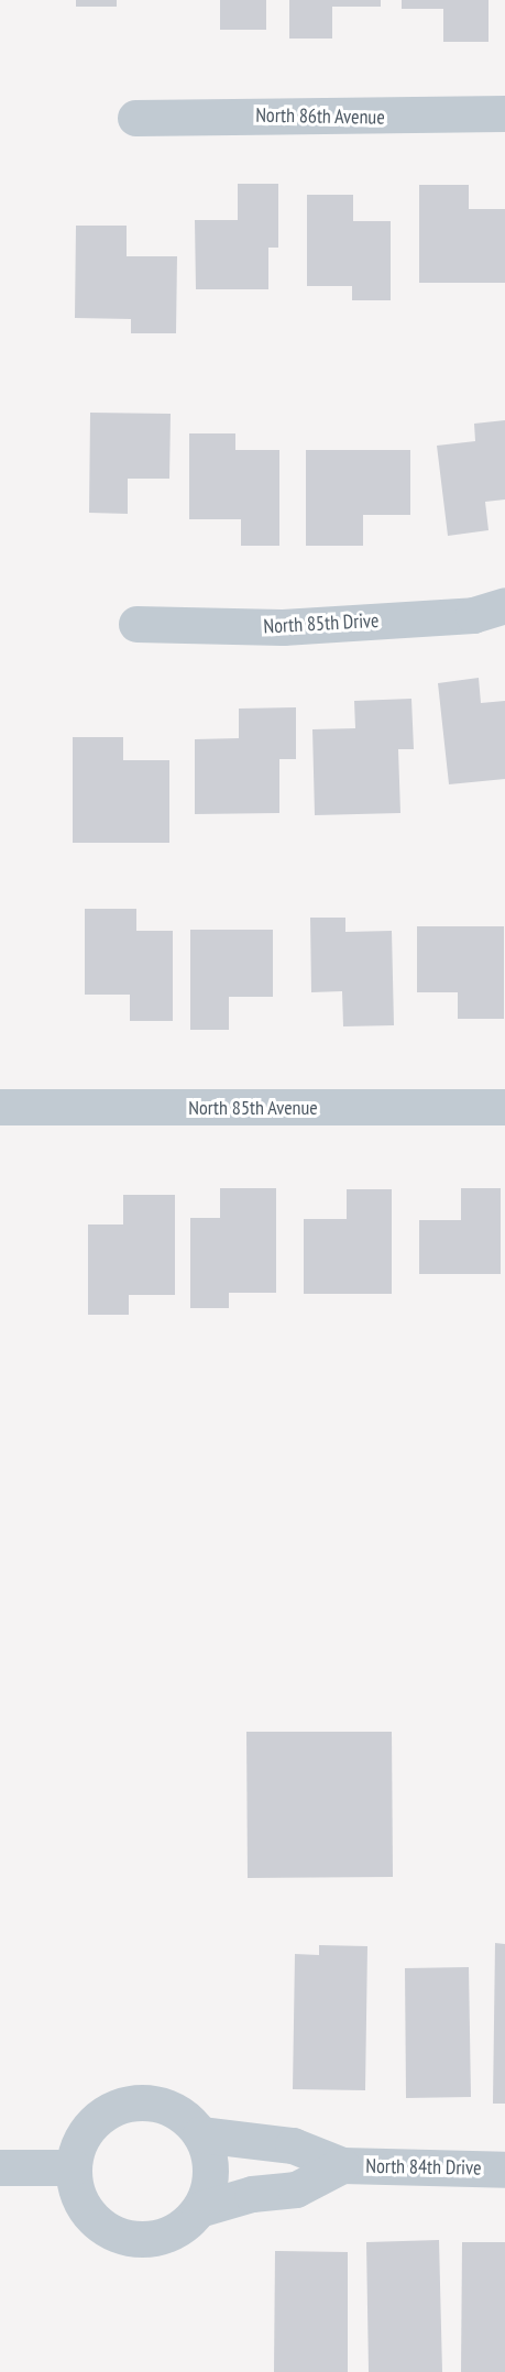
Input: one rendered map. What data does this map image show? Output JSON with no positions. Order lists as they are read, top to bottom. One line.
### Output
{"streets":{"street":["North 86th Avenue","North 85th Drive","North 85th Avenue","North 84th Drive"]}}
